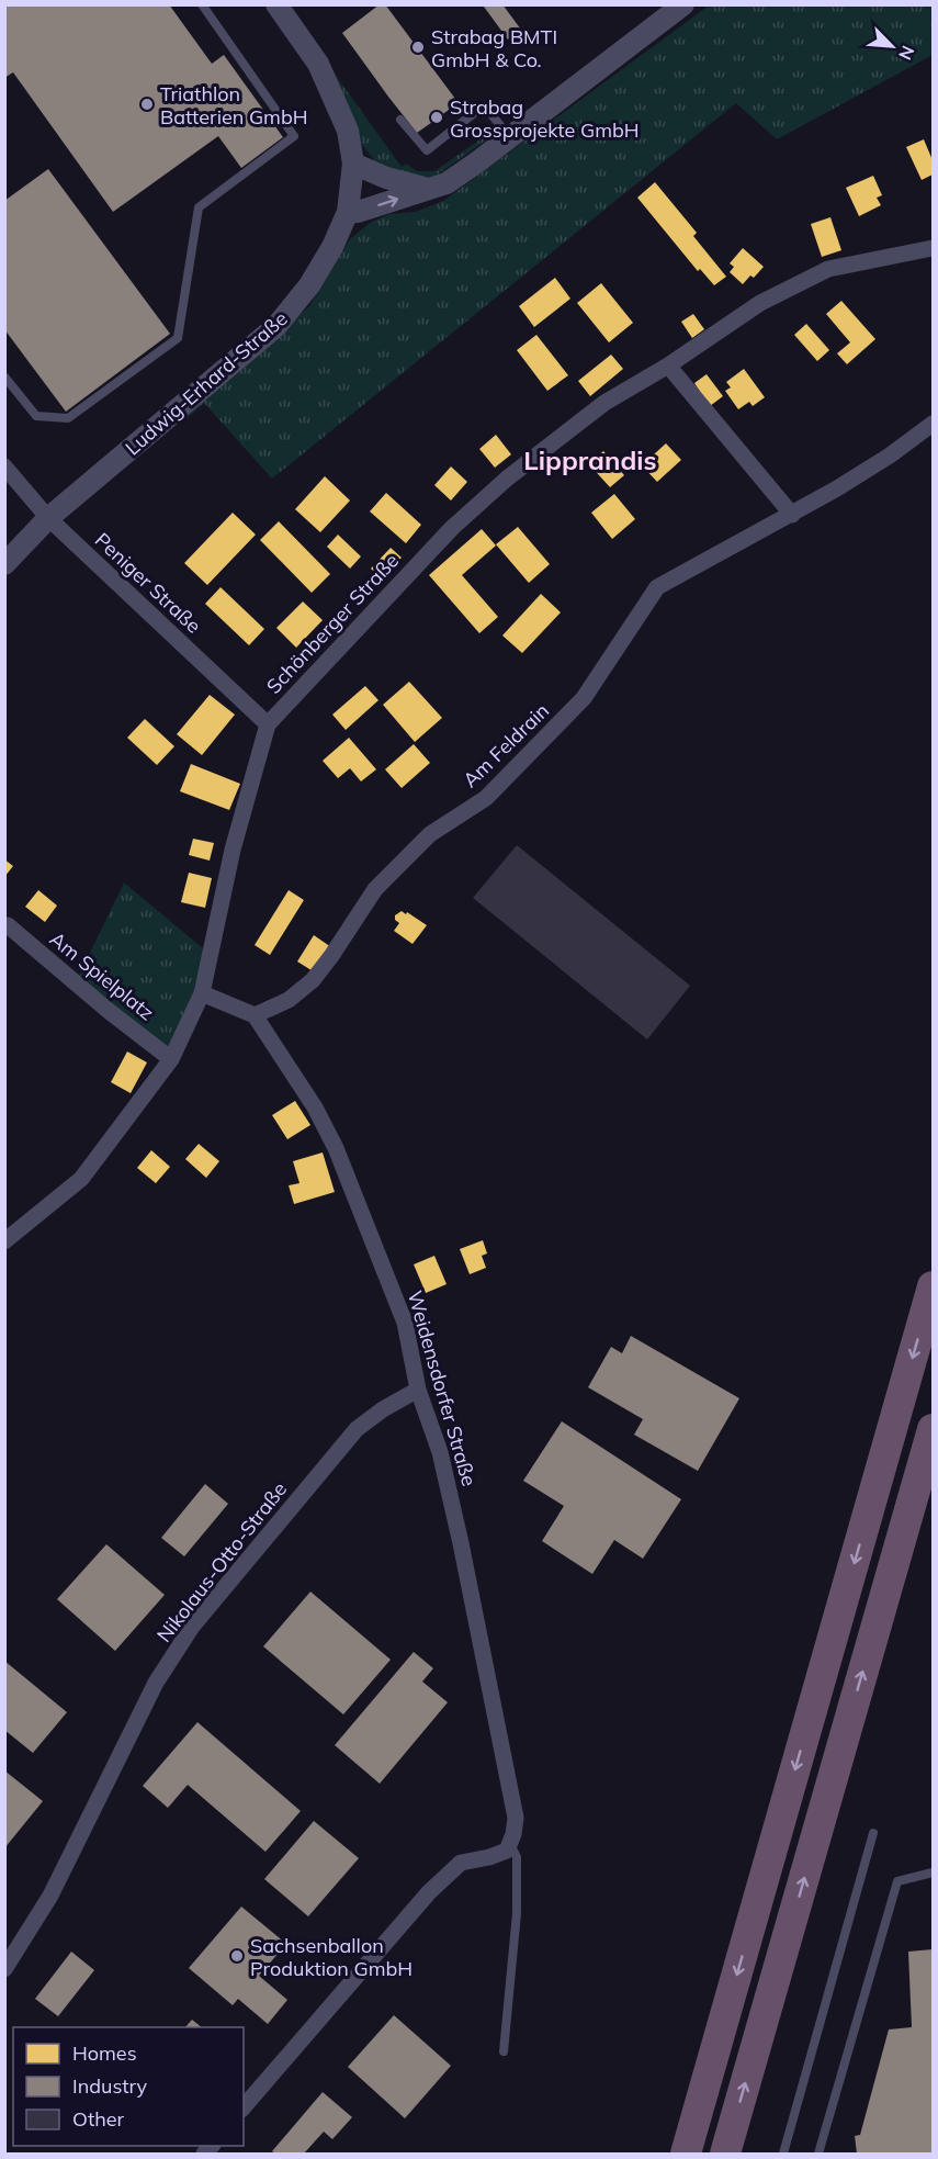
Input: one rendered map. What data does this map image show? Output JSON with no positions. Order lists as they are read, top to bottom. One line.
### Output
{"streets":{"street":["Ludwig-Erhard-Straße","Peniger Straße","Schönberger Straße","Am Feldrain","Am Spielplatz","Weidensdorfer Straße","Nikolaus-Otto-Straße"]},"crossings":[["Ludwig-Erhard-Straße","Peniger Straße"],["Peniger Straße","Schönberger Straße"],["Schönberger Straße","Am Spielplatz"],["Am Feldrain","Weidensdorfer Straße"],["Weidensdorfer Straße","Nikolaus-Otto-Straße"]],"districts":["Lipprandis"],"places":["Strabag BMTI GmbH & Co.","Triathlon Batterien GmbH","Strabag Grossprojekte GmbH","Sachsenballon Produktion GmbH"],"legend":["Homes","Industry","Other"],"north":"bottom right"}
